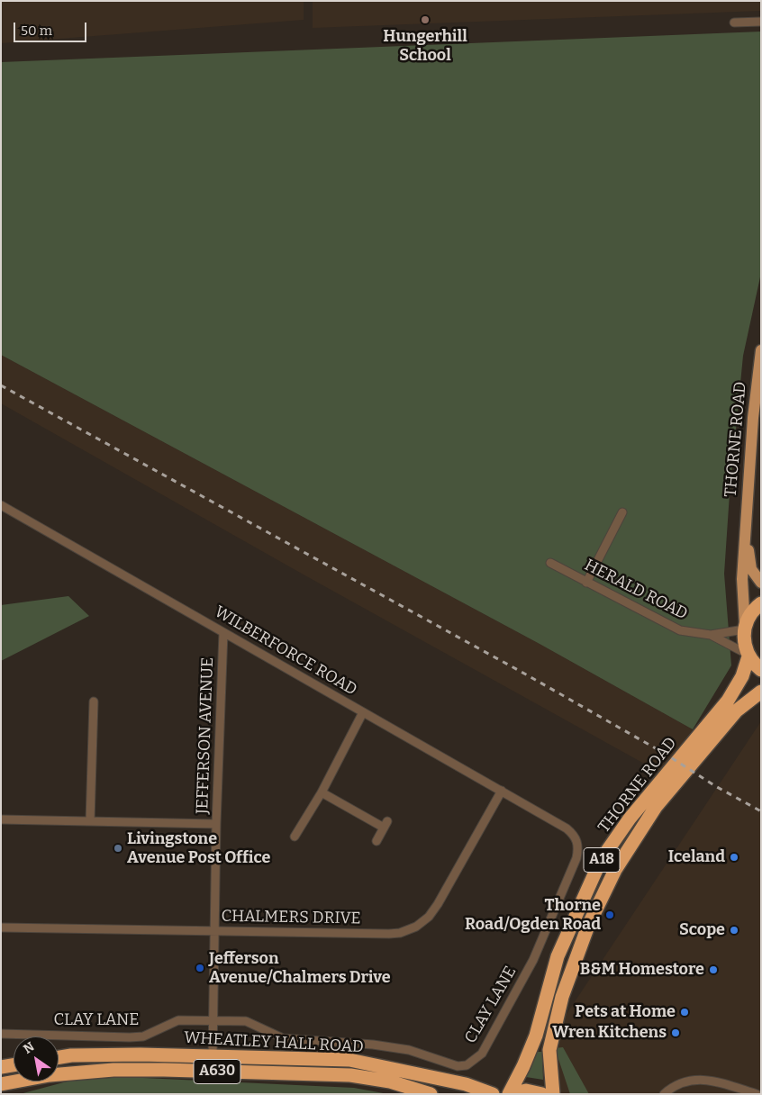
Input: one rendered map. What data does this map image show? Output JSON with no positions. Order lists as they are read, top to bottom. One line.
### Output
{"streets":{"highway":["THORNE ROAD","A18","WHEATLEY HALL ROAD","A630"],"street":["HERALD ROAD","WILBERFORCE ROAD","JEFFERSON AVENUE","CHALMERS DRIVE","CLAY LANE"]},"crossings":[["THORNE ROAD","HERALD ROAD"],["THORNE ROAD","A18"],["HERALD ROAD","A18"],["WILBERFORCE ROAD","JEFFERSON AVENUE"],["WILBERFORCE ROAD","CHALMERS DRIVE"],["WILBERFORCE ROAD","CLAY LANE"],["JEFFERSON AVENUE","CHALMERS DRIVE"],["JEFFERSON AVENUE","CLAY LANE"],["JEFFERSON AVENUE","WHEATLEY HALL ROAD"]],"places":["Hungerhill School","Livingstone Avenue Post Office","Iceland","Thorne Road/Ogden Road","Scope","Jefferson Avenue/Chalmers Drive","B&M Homestore","Pets at Home","Wren Kitchens"],"scale_bar":"50 m","north":"top left"}
